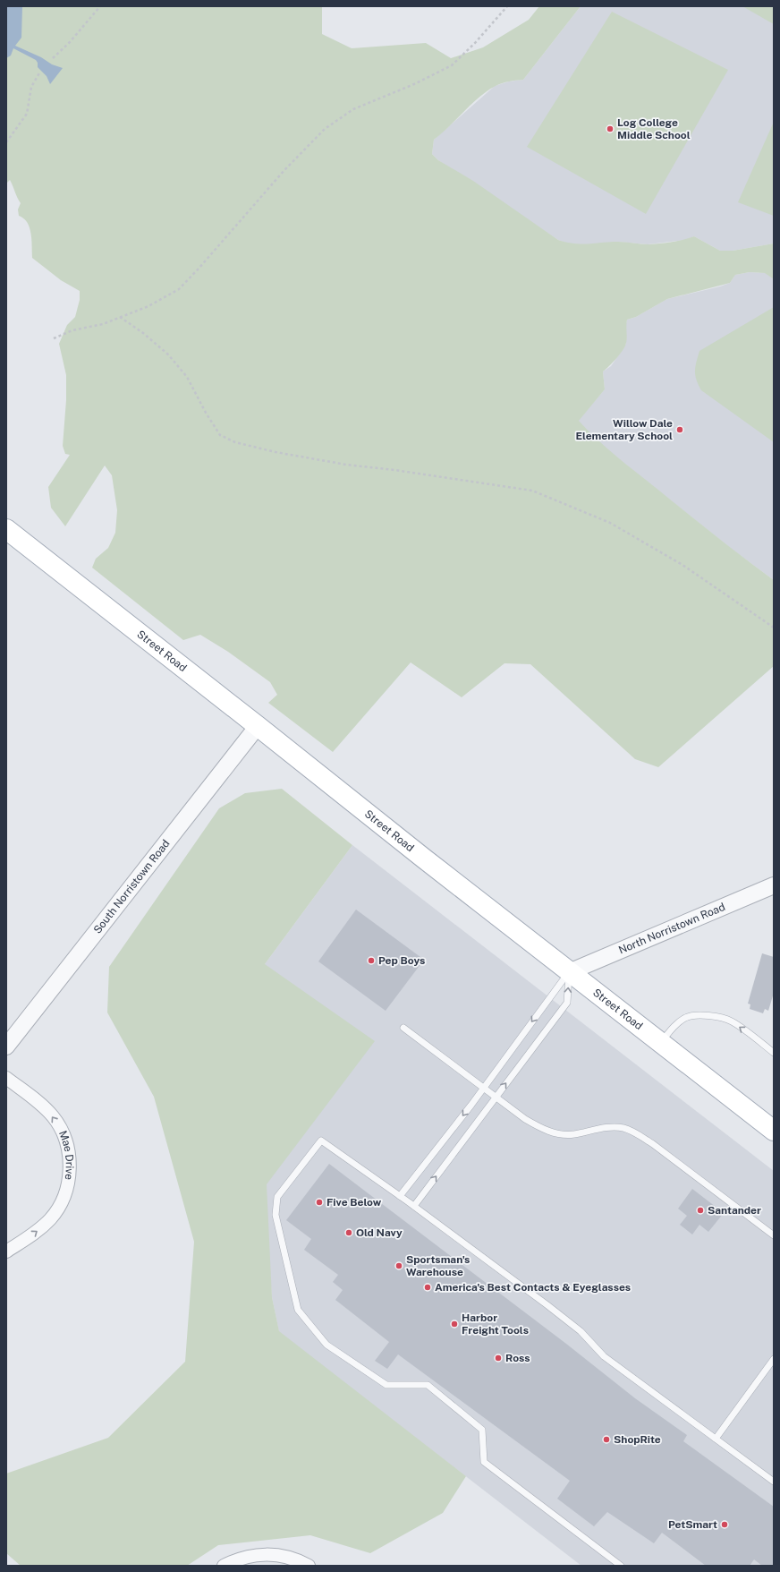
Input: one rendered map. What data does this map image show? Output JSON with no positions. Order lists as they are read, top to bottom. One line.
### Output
{"streets":{"main road":["Street Road"],"street":["South Norristown Road","North Norristown Road","Mae Drive"]},"crossings":[["Street Road","South Norristown Road"],["Street Road","North Norristown Road"]],"places":["Log College Middle School","Willow Dale Elementary School","Pep Boys","Five Below","Santander","Old Navy","Sportsman's Warehouse","America's Best Contacts & Eyeglasses","Harbor Freight Tools","Ross","ShopRite","PetSmart"]}
